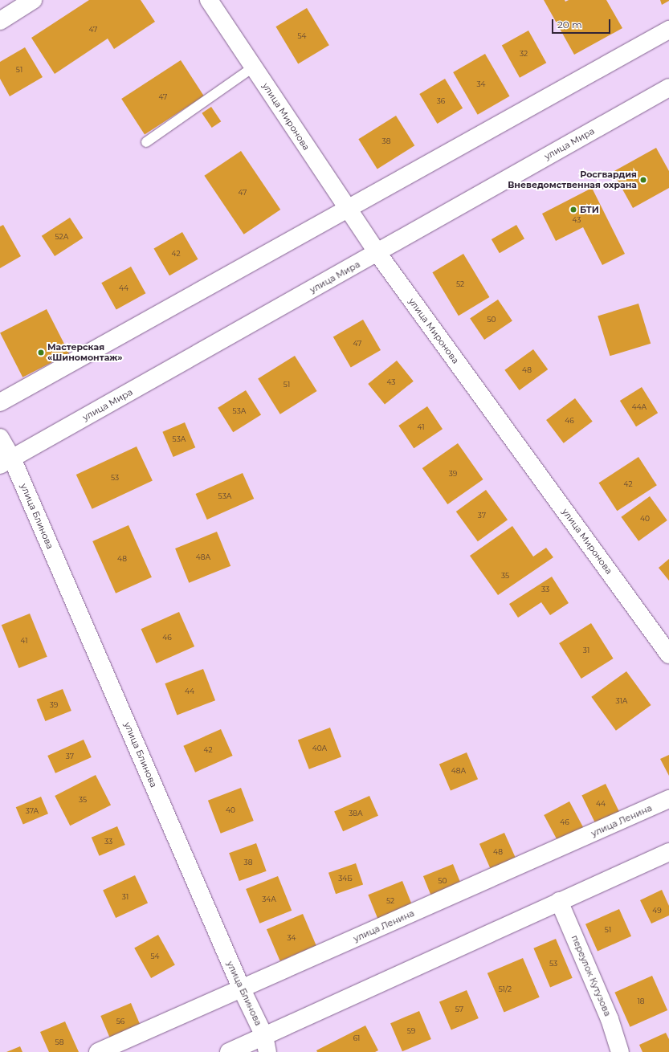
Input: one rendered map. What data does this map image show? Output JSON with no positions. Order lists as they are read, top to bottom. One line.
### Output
{"streets":{"street":["улица Миронова","улица Мира","улица Блинова","улица Ленина","переулок Кутузова"]},"crossings":[["улица Миронова","улица Мира"],["улица Мира","улица Блинова"],["улица Блинова","улица Ленина"]],"places":["Росгвардия Вневедомственная охрана","БТИ","Мастерская «Шиномонтаж»"],"house_numbers":["47","54","32","51","34","47","36","38","47","43","52А","42","52","44","50","47","48","43","51","44А","53А","46","41","53А","39","53","42","53А","37","40","48А","48","35","33","46","41","31","44","31А","39","40А","42","37","48А","35","44","40","37А","38А","46","33","48","38","34Б","50","31","34А","52","49","51","34","54","53","51/2","18","57","56","59","61","58"],"scale_bar":"20 m"}
